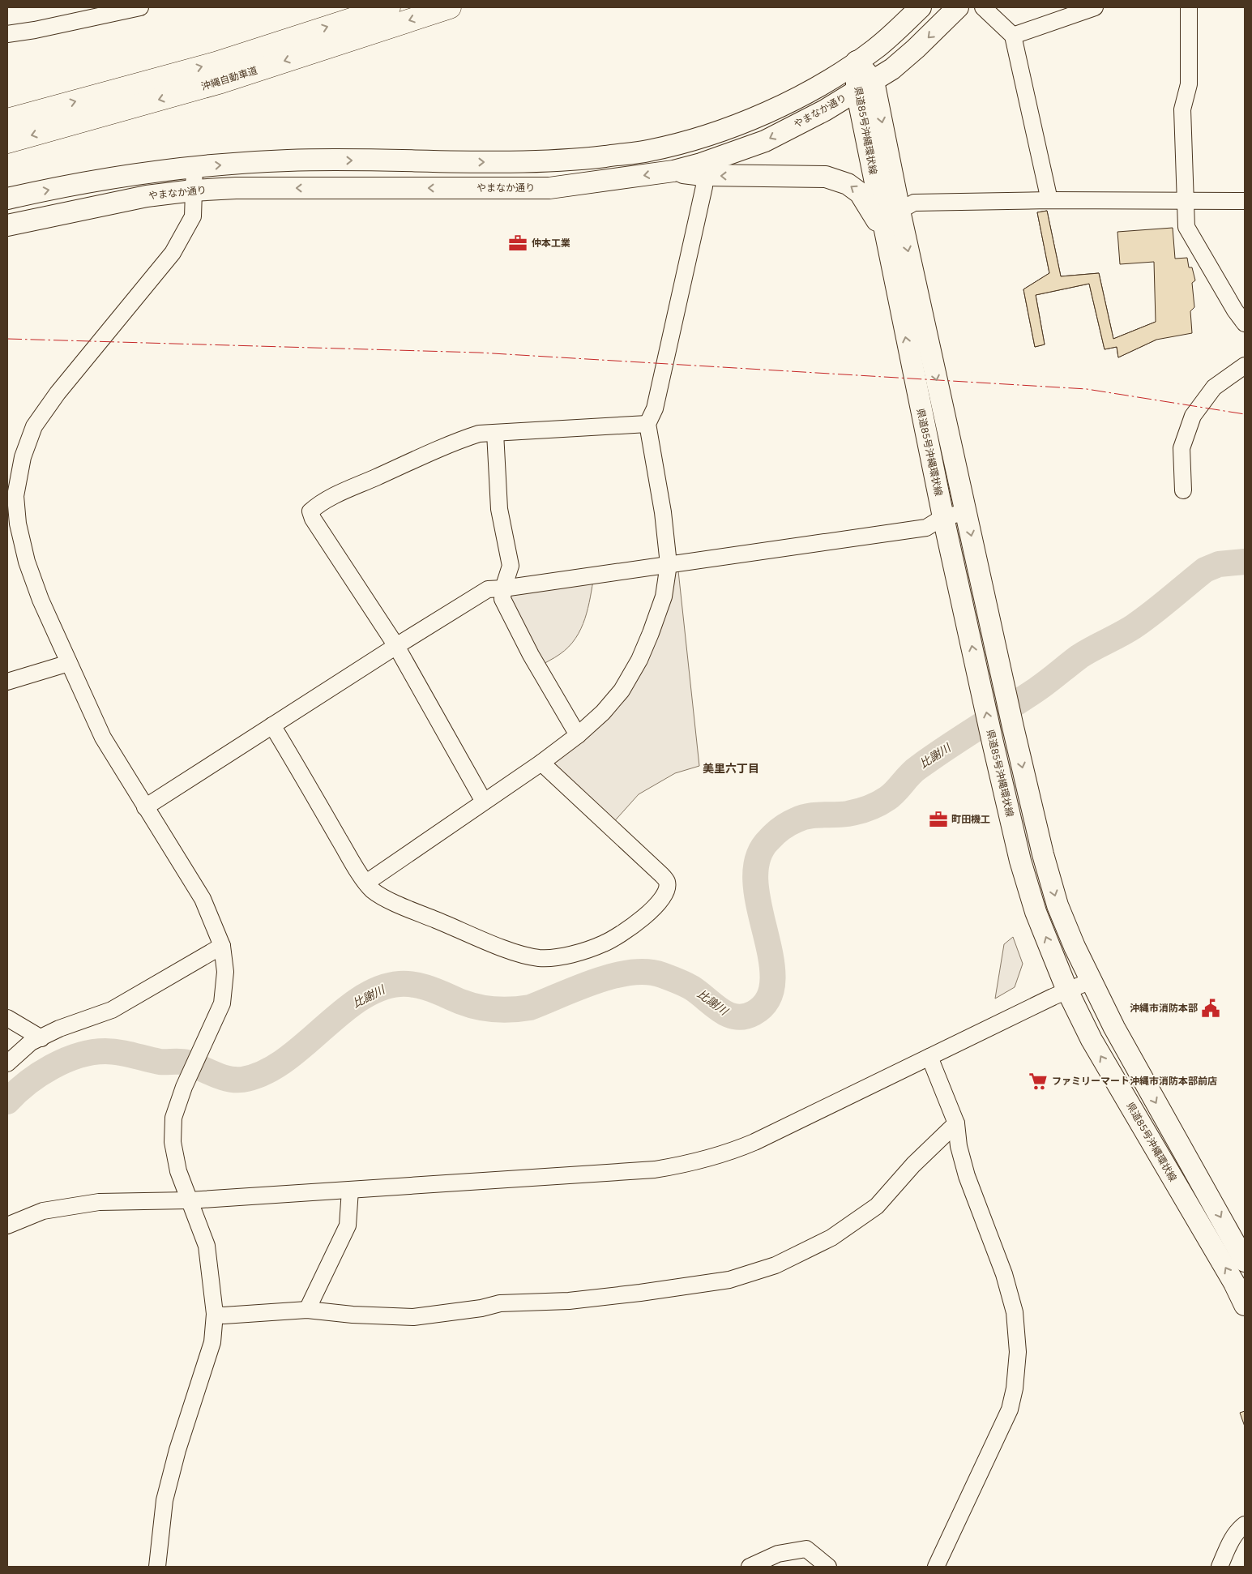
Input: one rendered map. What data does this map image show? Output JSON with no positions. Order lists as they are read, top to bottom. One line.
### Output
{"streets":{"highway":["沖縄自動車道"],"main road":["やまなか通り","県道85号沖縄環状線"]},"crossings":[["やまなか通り","県道85号沖縄環状線"]],"districts":["美里六丁目"],"water":["比謝川"],"places":{"office":["仲本工業","町田機工"],"public building":["沖縄市消防本部"],"supermarket":["ファミリーマート沖縄市消防本部前店"]}}
